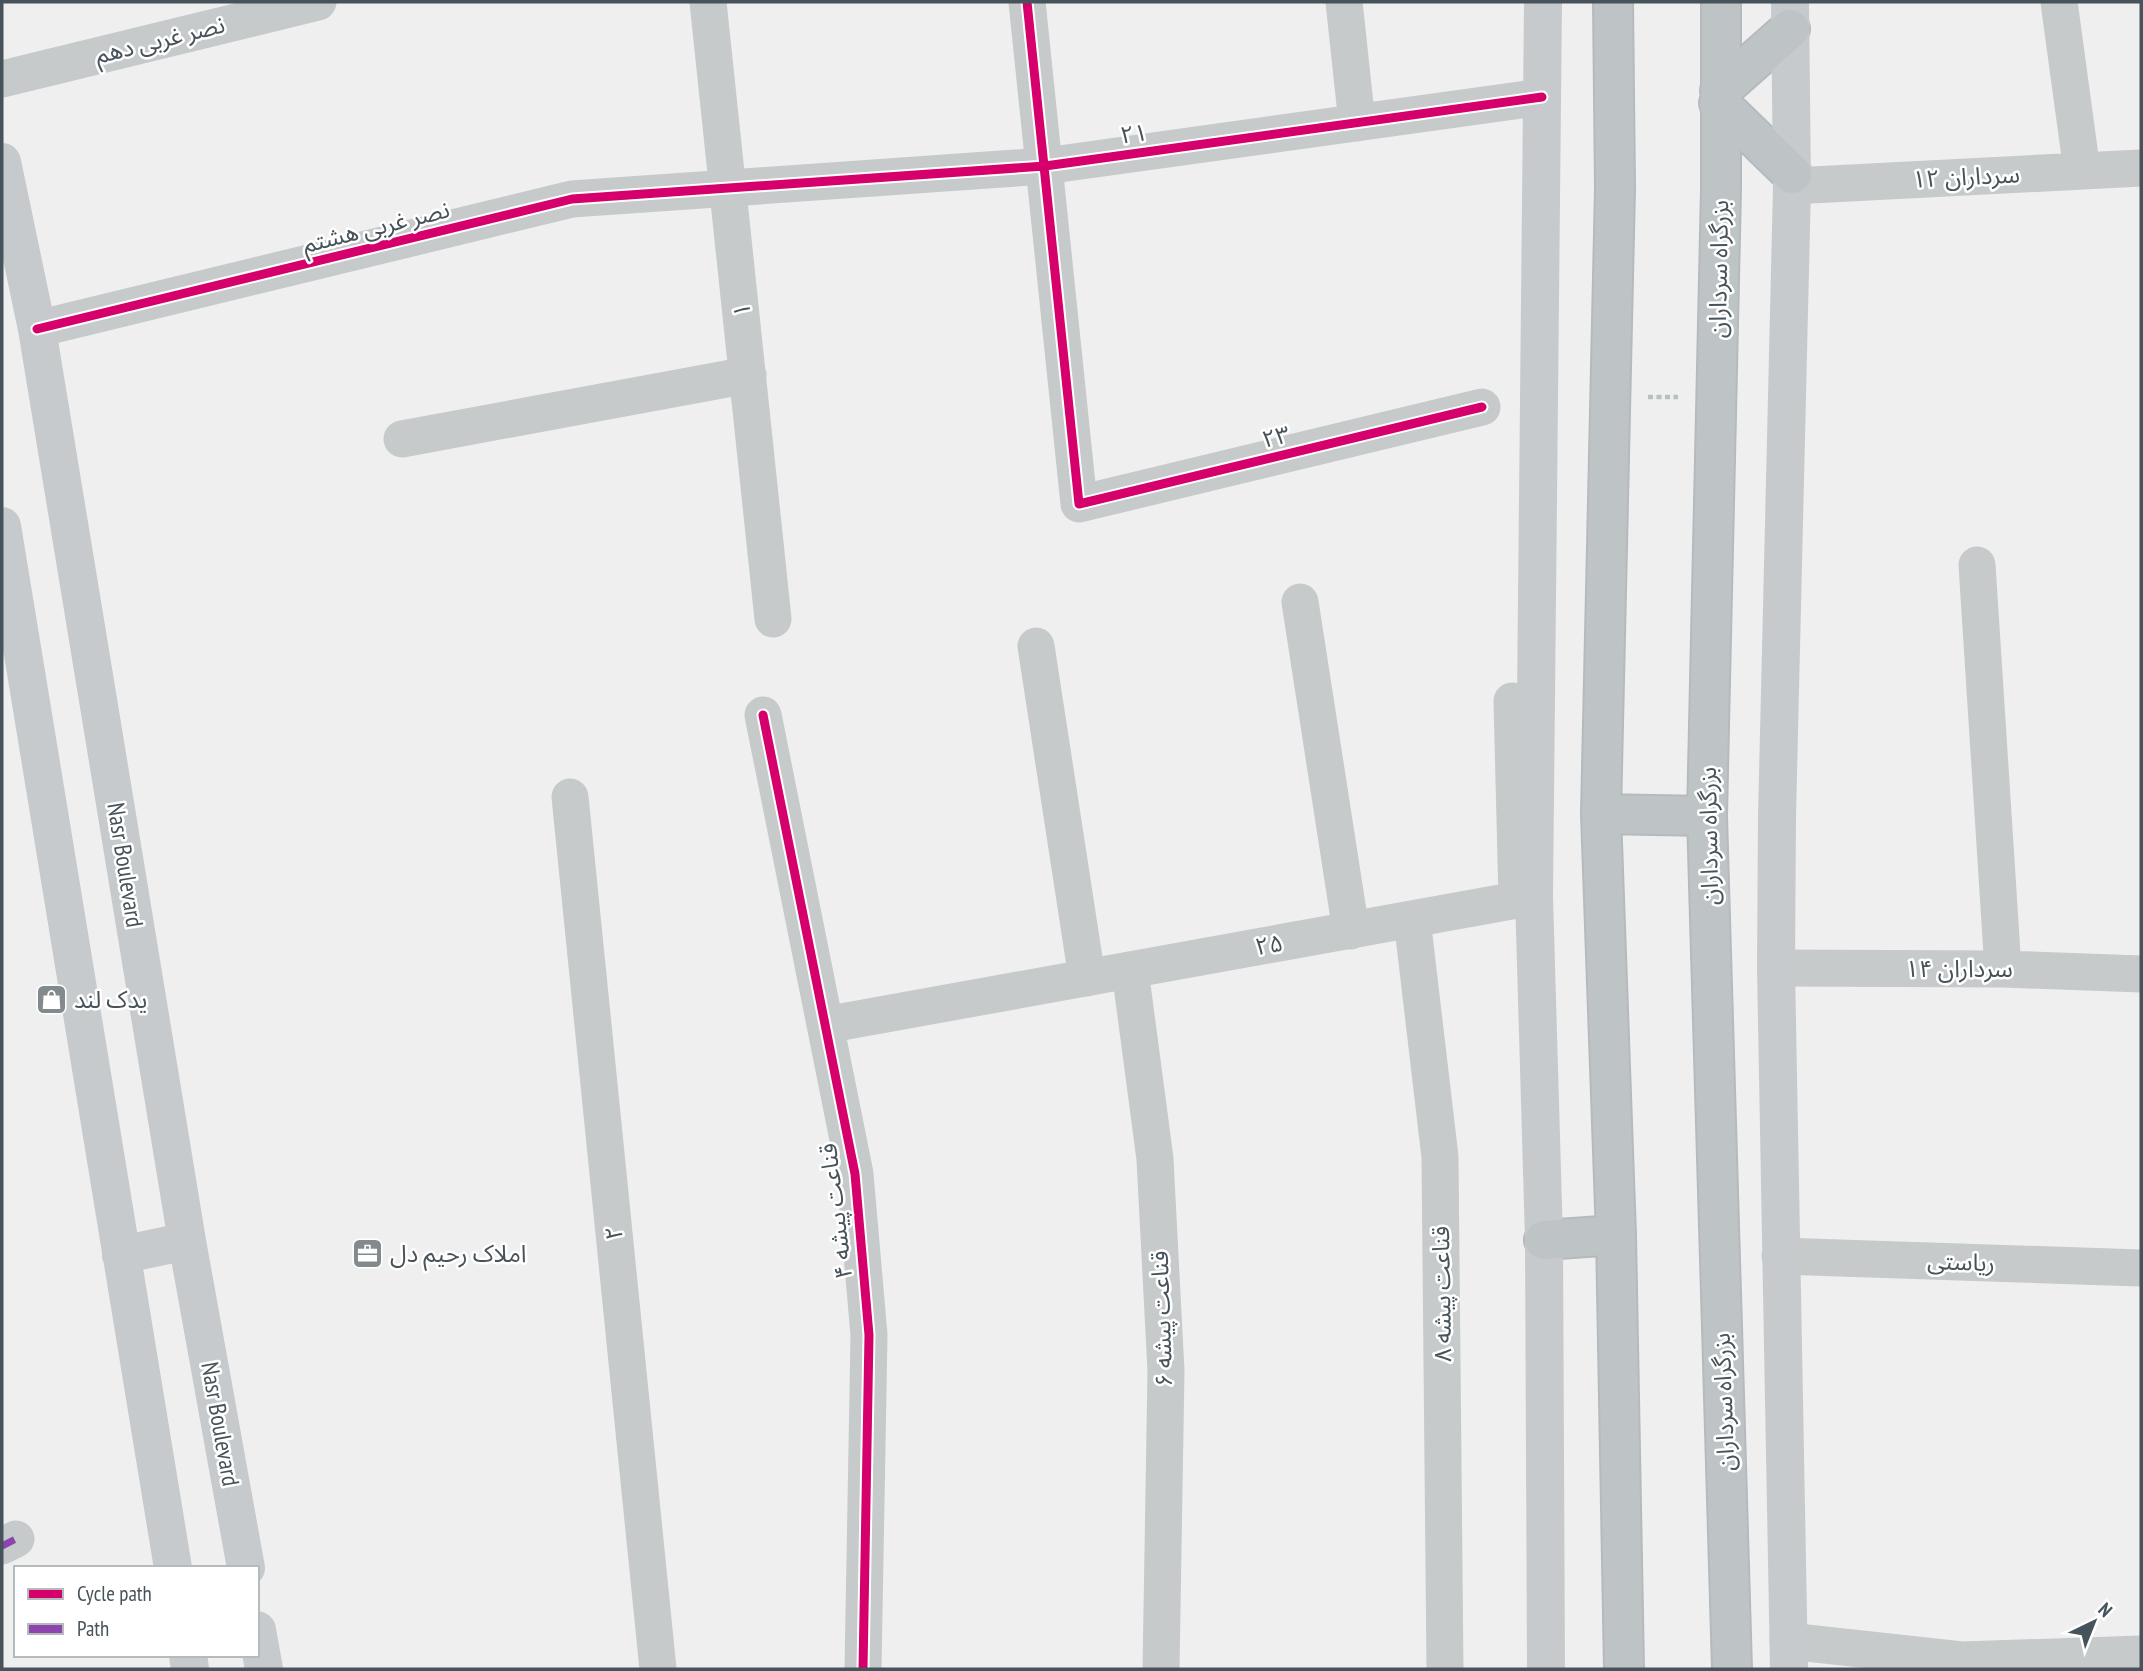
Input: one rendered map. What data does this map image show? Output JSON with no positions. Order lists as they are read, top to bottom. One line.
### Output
{"streets":{"highway":["بزرگراه سرداران"],"main road":["Nasr Boulevard"],"street":["نصر غربی دهم","۲۱","۱۲ سرداران","نصر غربی هشتم","۱","۲۳","۲۵","۱۴ سرداران","قناعت پیشه ۴","۲","ریاستی","قناعت پیشه ۸","قناعت پیشه ۶"]},"crossings":[["۲۱","نصر غربی هشتم"],["۲۱","۱"],["۲۱","۲۳"],["نصر غربی هشتم","۱"],["نصر غربی هشتم","Nasr Boulevard"],["۲۵","قناعت پیشه ۴"],["۲۵","قناعت پیشه ۸"],["۲۵","قناعت پیشه ۶"]],"places":{"shop":["یدک لند"],"office":["املاک رحیم دل"]},"legend":["Cycle path","Path"],"north":"top right"}
